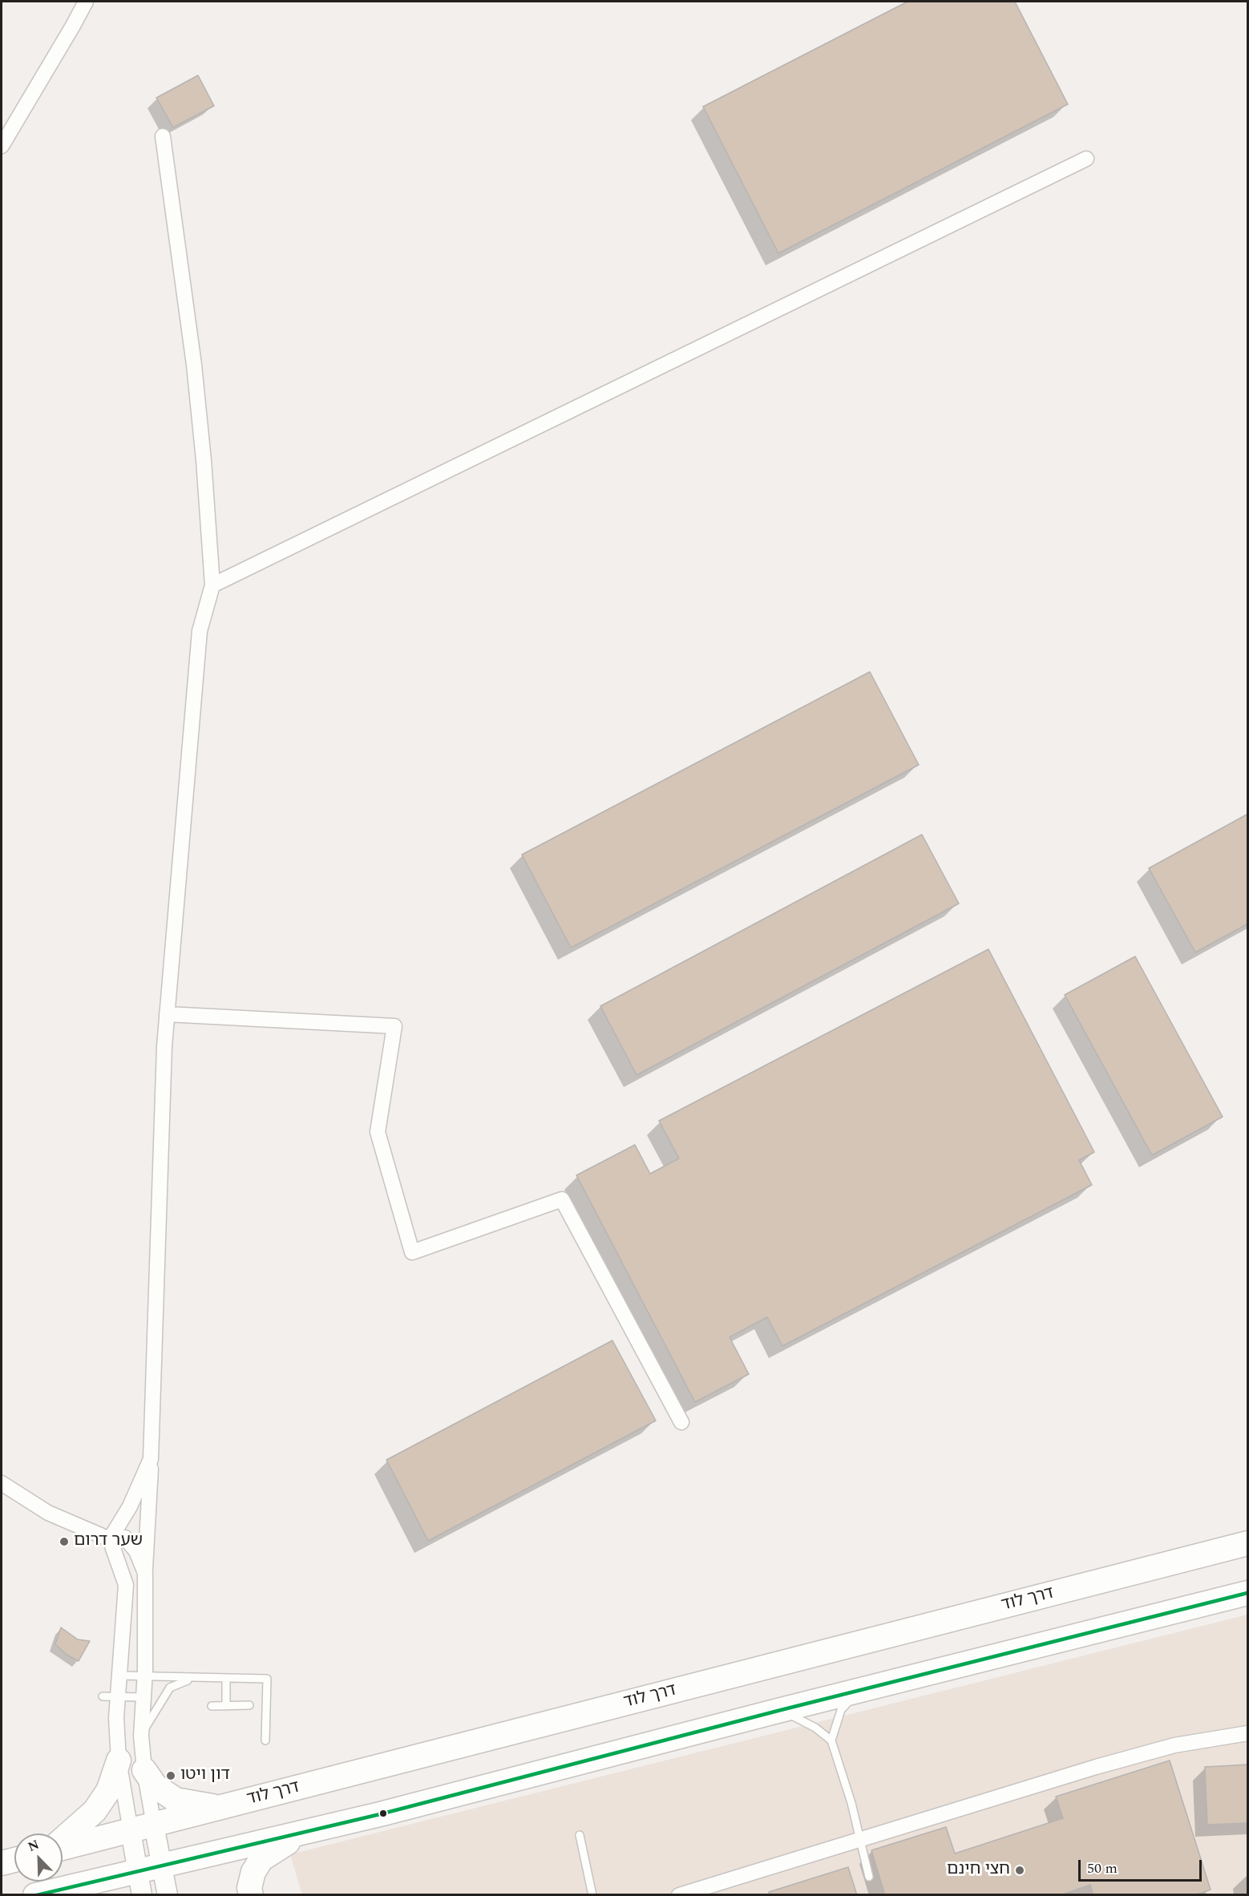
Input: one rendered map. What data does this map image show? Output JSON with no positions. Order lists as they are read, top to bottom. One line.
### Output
{"streets":{"main road":["דרך לוד"]},"places":["שער דרום","דון ויטו","חצי חינם"],"scale_bar":"50 m","north":"top left"}
